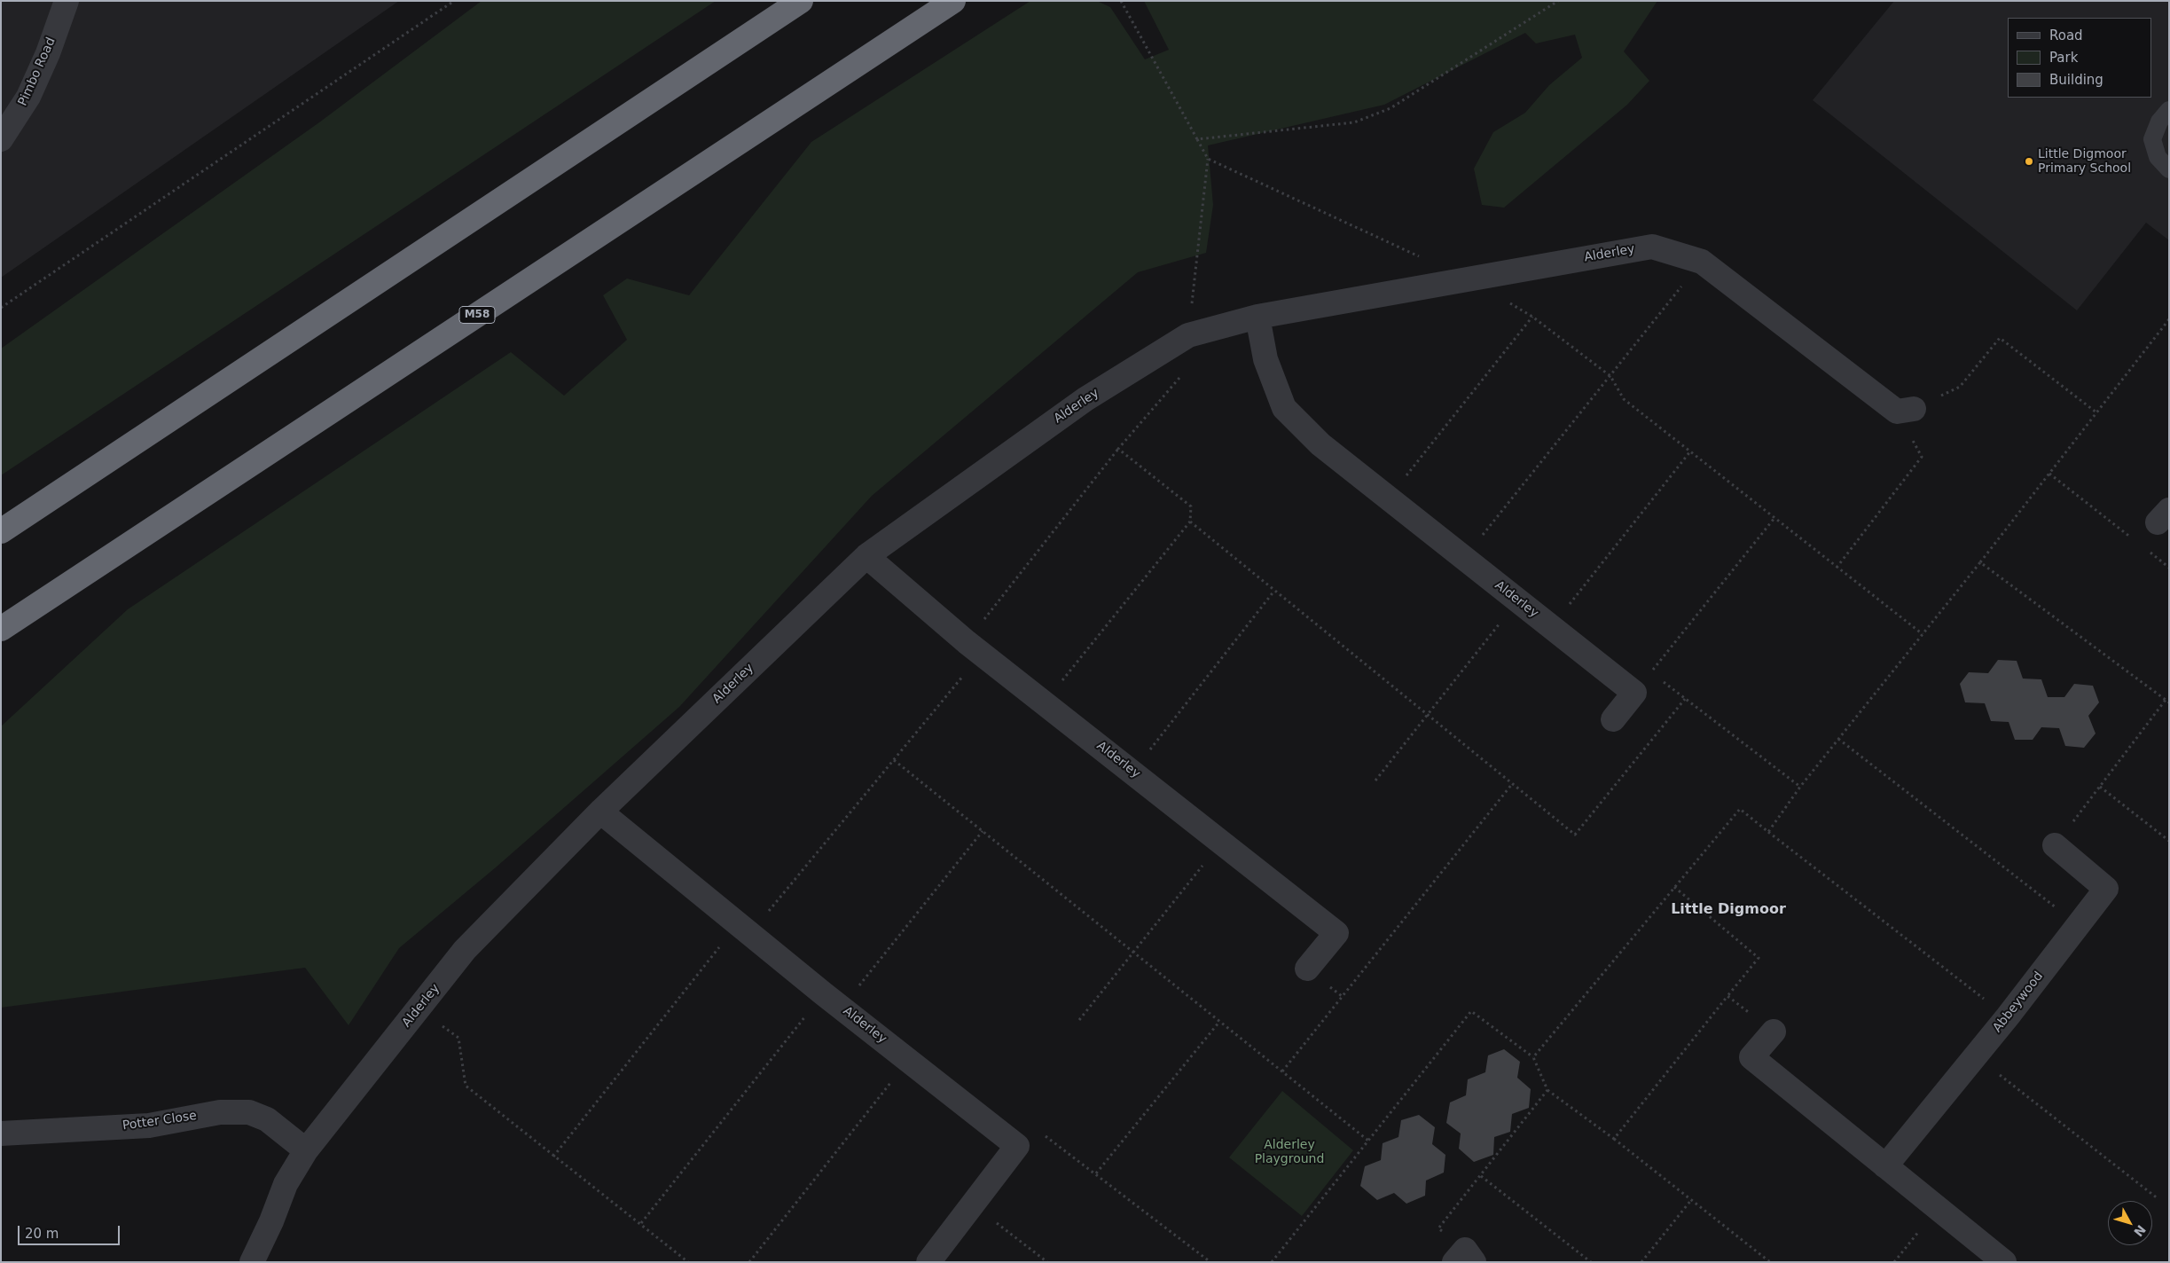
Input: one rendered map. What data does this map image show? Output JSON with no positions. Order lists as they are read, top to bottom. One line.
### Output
{"streets":{"highway":["M58"],"street":["Pimbo Road","Alderley","Abbeywood","Potter Close"]},"crossings":[["Alderley","Potter Close"]],"districts":["Little Digmoor"],"parks":["Alderley Playground"],"places":["Little Digmoor Primary School"],"legend":["Road","Park","Building"],"scale_bar":"20 m","north":"bottom right"}
